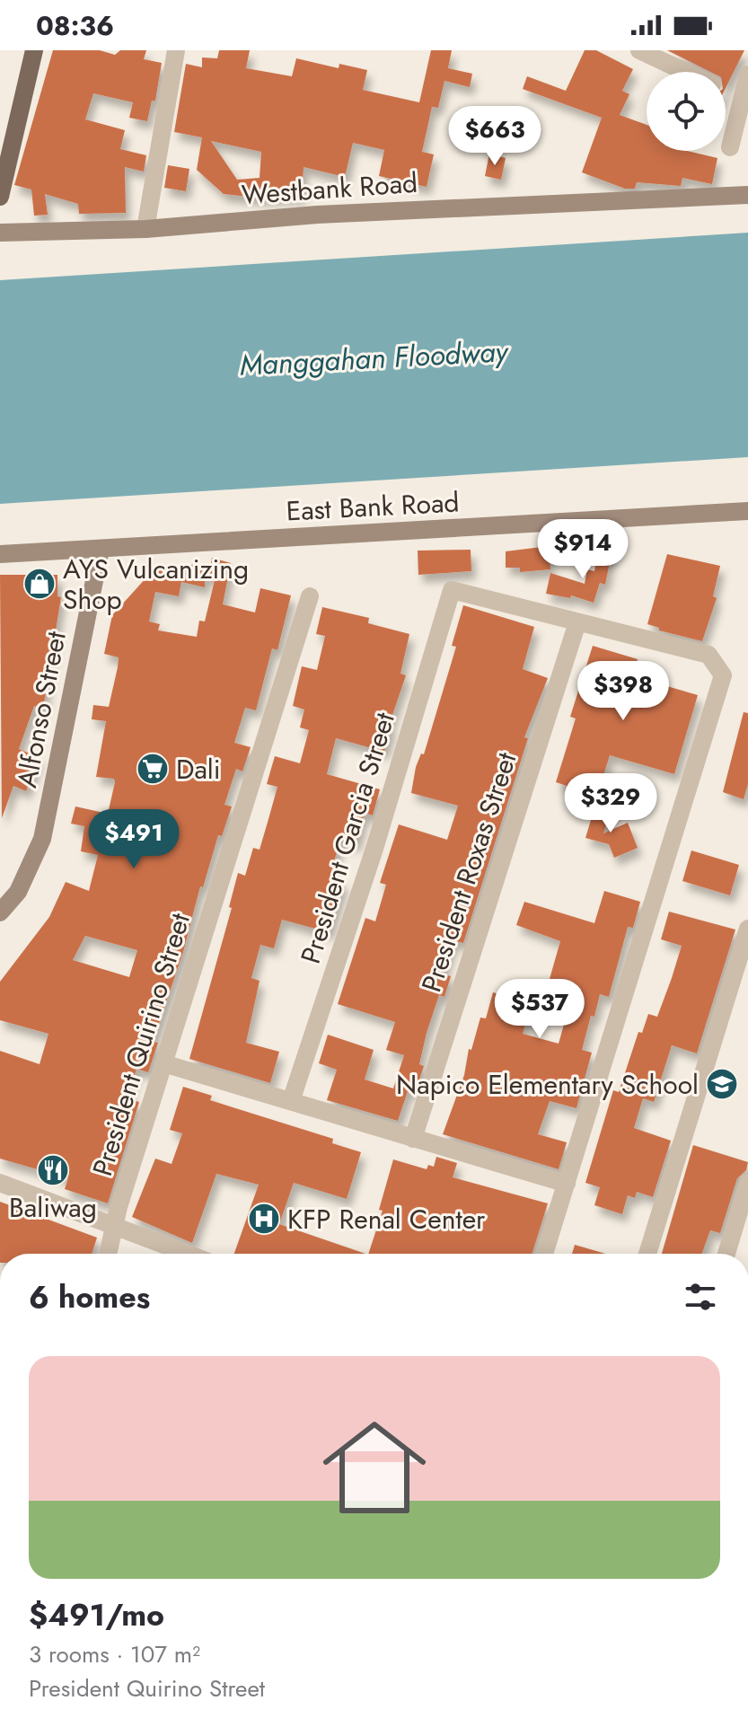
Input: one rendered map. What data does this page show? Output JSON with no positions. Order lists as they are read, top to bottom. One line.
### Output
{"streets":{"street":["Westbank Road","East Bank Road","Alfonso Street","President Garcia Street","President Roxas Street","President Quirino Street"]},"crossings":[["East Bank Road","Alfonso Street"],["President Garcia Street","President Roxas Street"]],"water":["Manggahan Floodway"],"places":{"shop":["AYS Vulcanizing Shop"],"supermarket":["Dali"],"school or university":["Napico Elementary School"],"restaurant":["Baliwag"],"hospital":["KFP Renal Center"]},"page":{"status":"08:36","price":["$663","$914","$398","$329","$491","$537"],"heading":"6 homes","list":[{"name":"$491/mo","note":"3 rooms · 107 m² · President Quirino Street"}]}}
